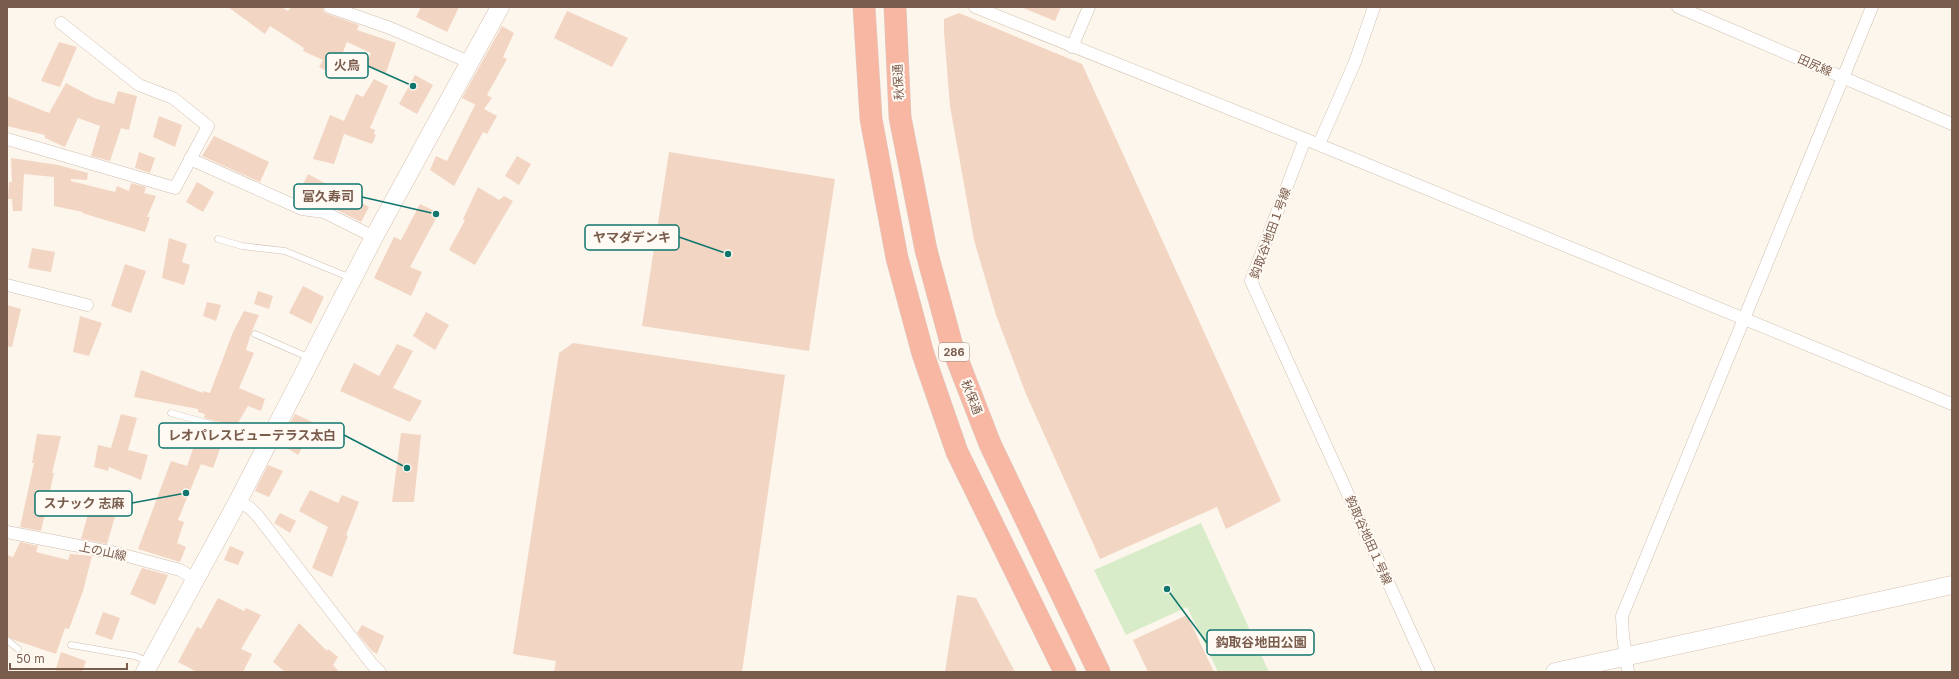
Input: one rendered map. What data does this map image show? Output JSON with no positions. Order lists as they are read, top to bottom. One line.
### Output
{"streets":{"highway":["秋保通","286"],"street":["田尻線","鈎取谷地田１号線","上の山線"]},"places":["火鳥","富久寿司","ヤマダデンキ","レオパレスビューテラス太白","スナック 志麻","鈎取谷地田公園"],"scale_bar":"50 m"}
